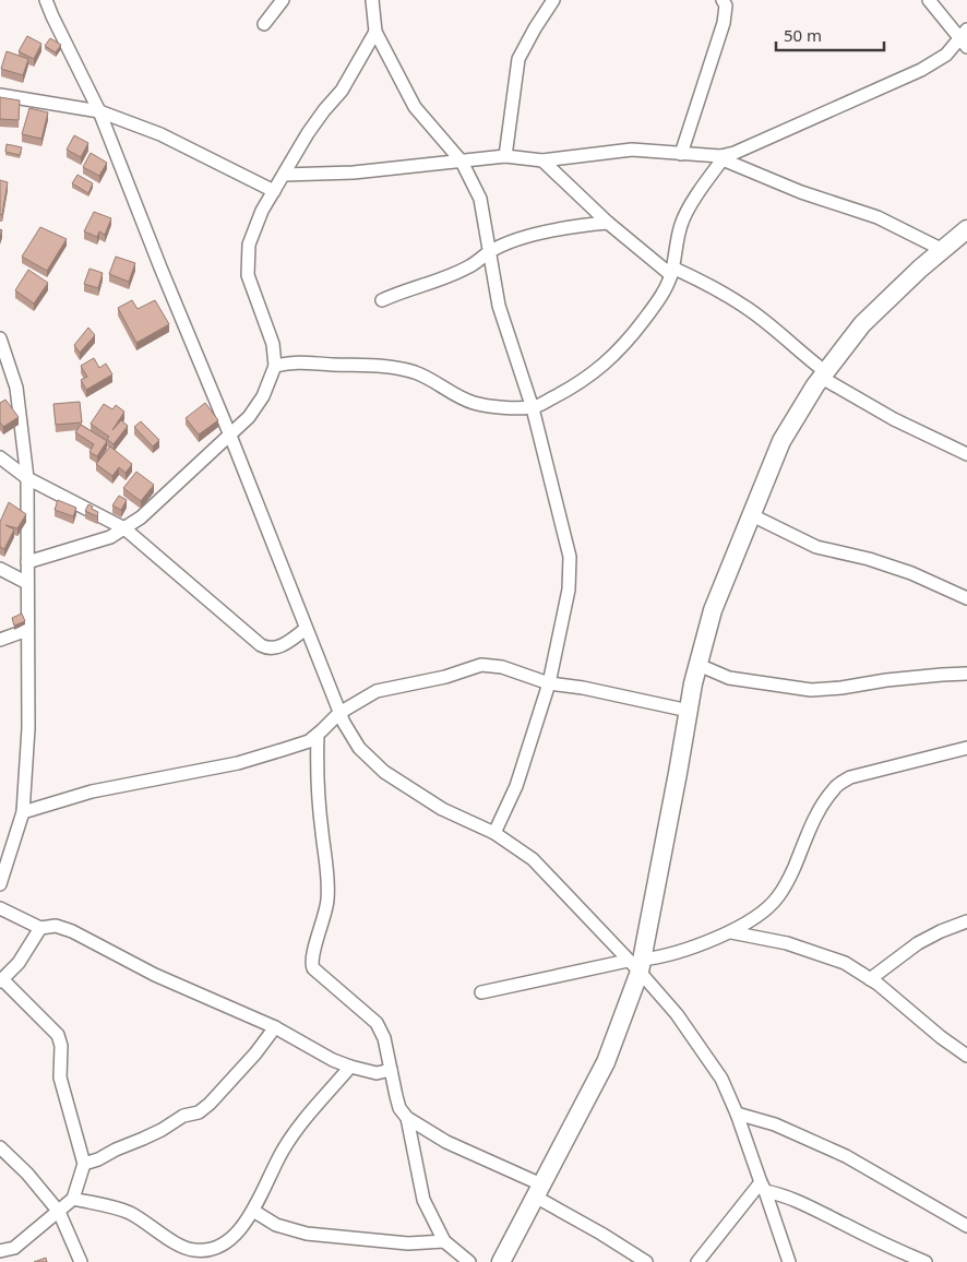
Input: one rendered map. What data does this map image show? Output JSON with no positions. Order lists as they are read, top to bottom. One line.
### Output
{"scale_bar":"50 m"}
